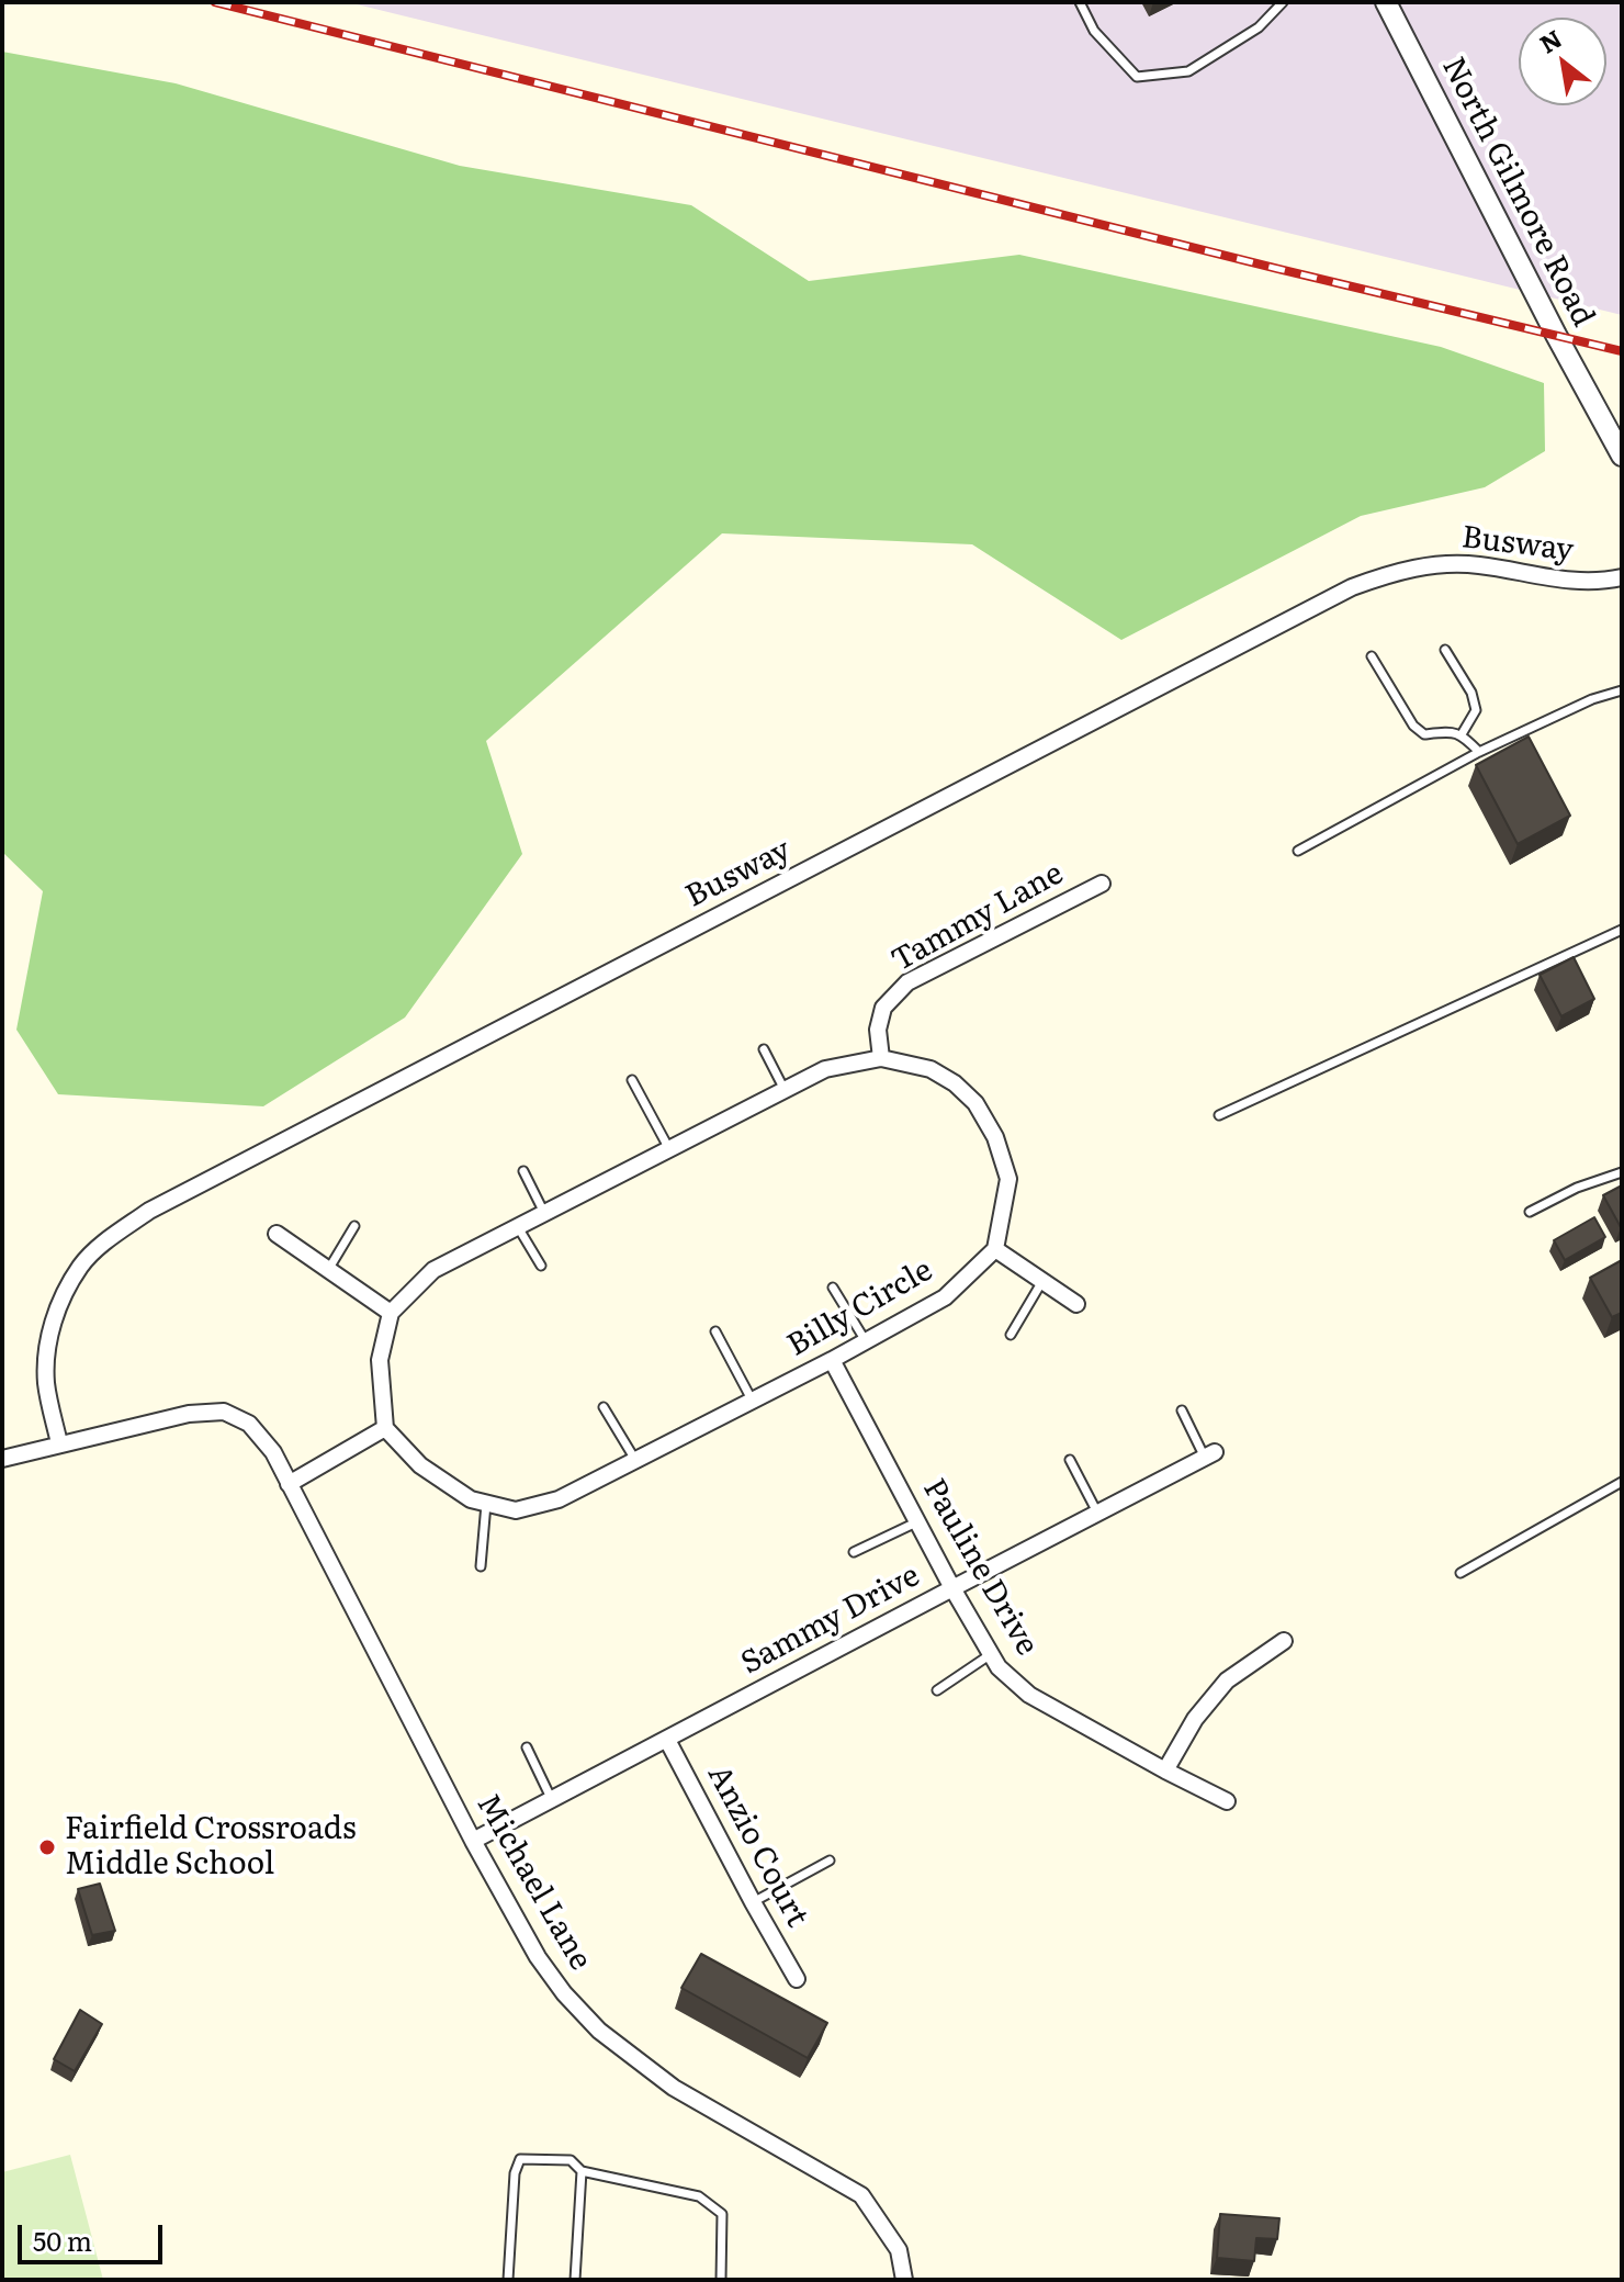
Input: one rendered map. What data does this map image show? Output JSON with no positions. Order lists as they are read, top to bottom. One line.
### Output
{"streets":{"street":["North Gilmore Road","Busway","Tammy Lane","Billy Circle","Pauline Drive","Sammy Drive","Anzio Court","Michael Lane"]},"crossings":[["Busway","Michael Lane"],["Billy Circle","Pauline Drive"],["Pauline Drive","Sammy Drive"],["Sammy Drive","Anzio Court"],["Sammy Drive","Michael Lane"]],"places":["Fairfield Crossroads Middle School"],"scale_bar":"50 m","north":"top left"}
